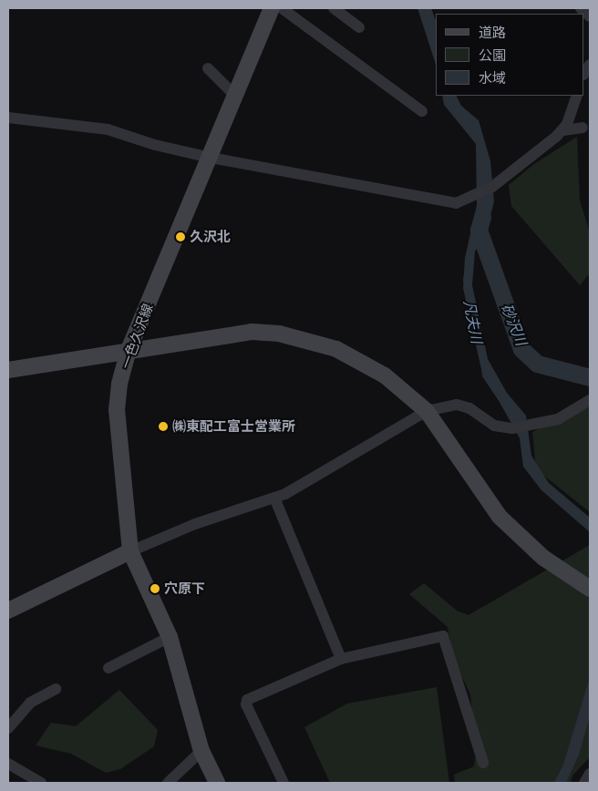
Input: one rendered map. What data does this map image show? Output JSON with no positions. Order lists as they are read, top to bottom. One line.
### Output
{"streets":{"street":["一色久沢線"]},"water":["凡夫川","砂沢川"],"places":["久沢北","㈱東配工富士営業所","穴原下"],"legend":["道路","公園","水域"]}
